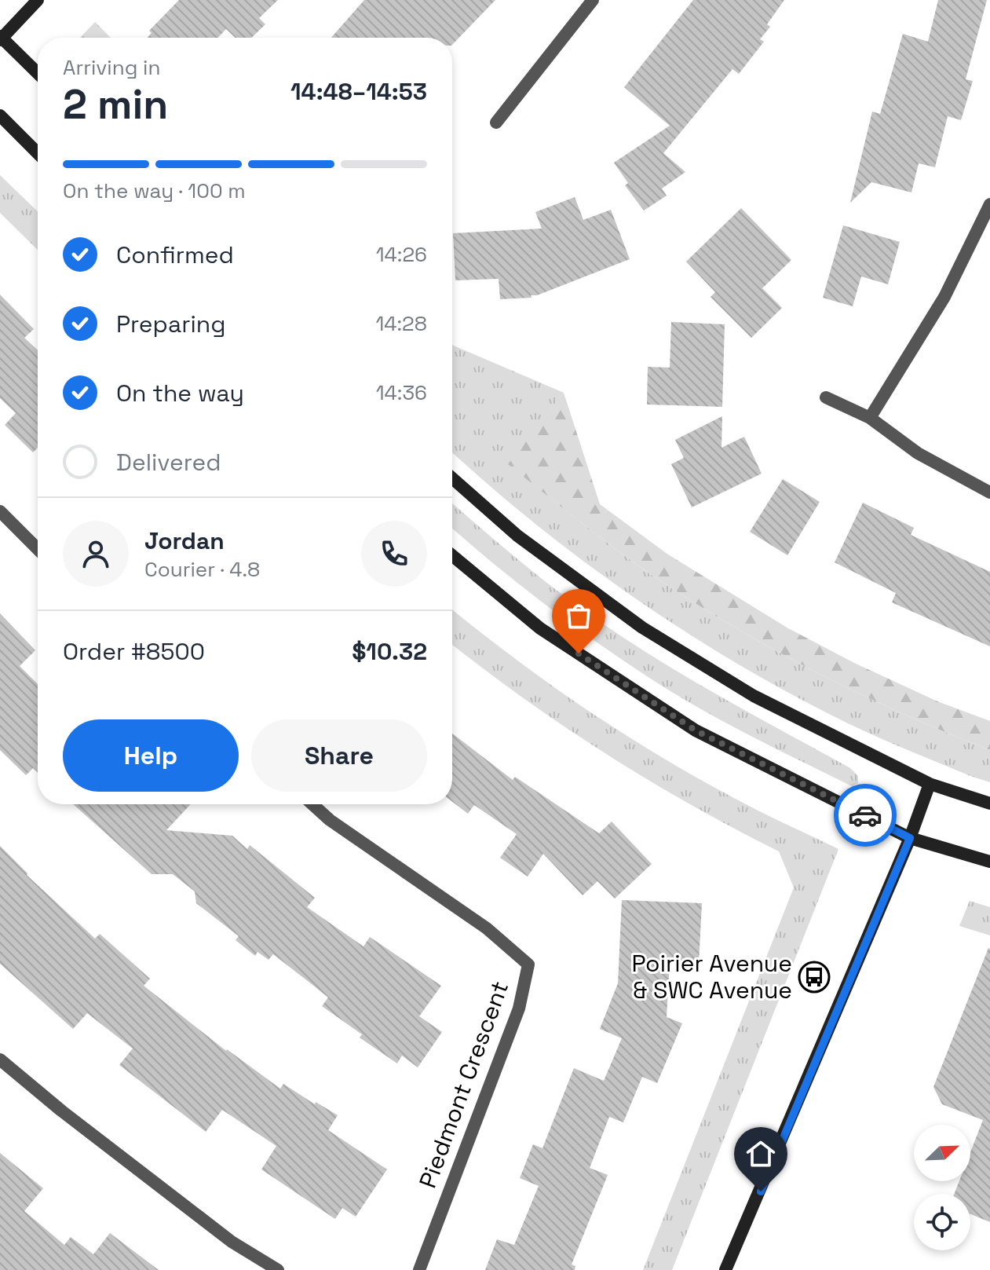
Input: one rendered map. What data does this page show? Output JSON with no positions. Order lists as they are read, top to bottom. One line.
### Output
{"streets":{"street":["Piedmont Crescent"]},"places":{"bus stop":["Poirier Avenue & SWC Avenue"]},"north":"top right","page":{"heading":["2 min","Arriving in","14:48–14:53"],"panel":["Jordan","Courier · 4.8","Order #8500","$10.32"],"bar":"On the way · 100 m","list":[["Confirmed","14:26"],["Preparing","14:28"],["On the way","14:36"],"Delivered"],"buttons":["Help","Share"]}}
